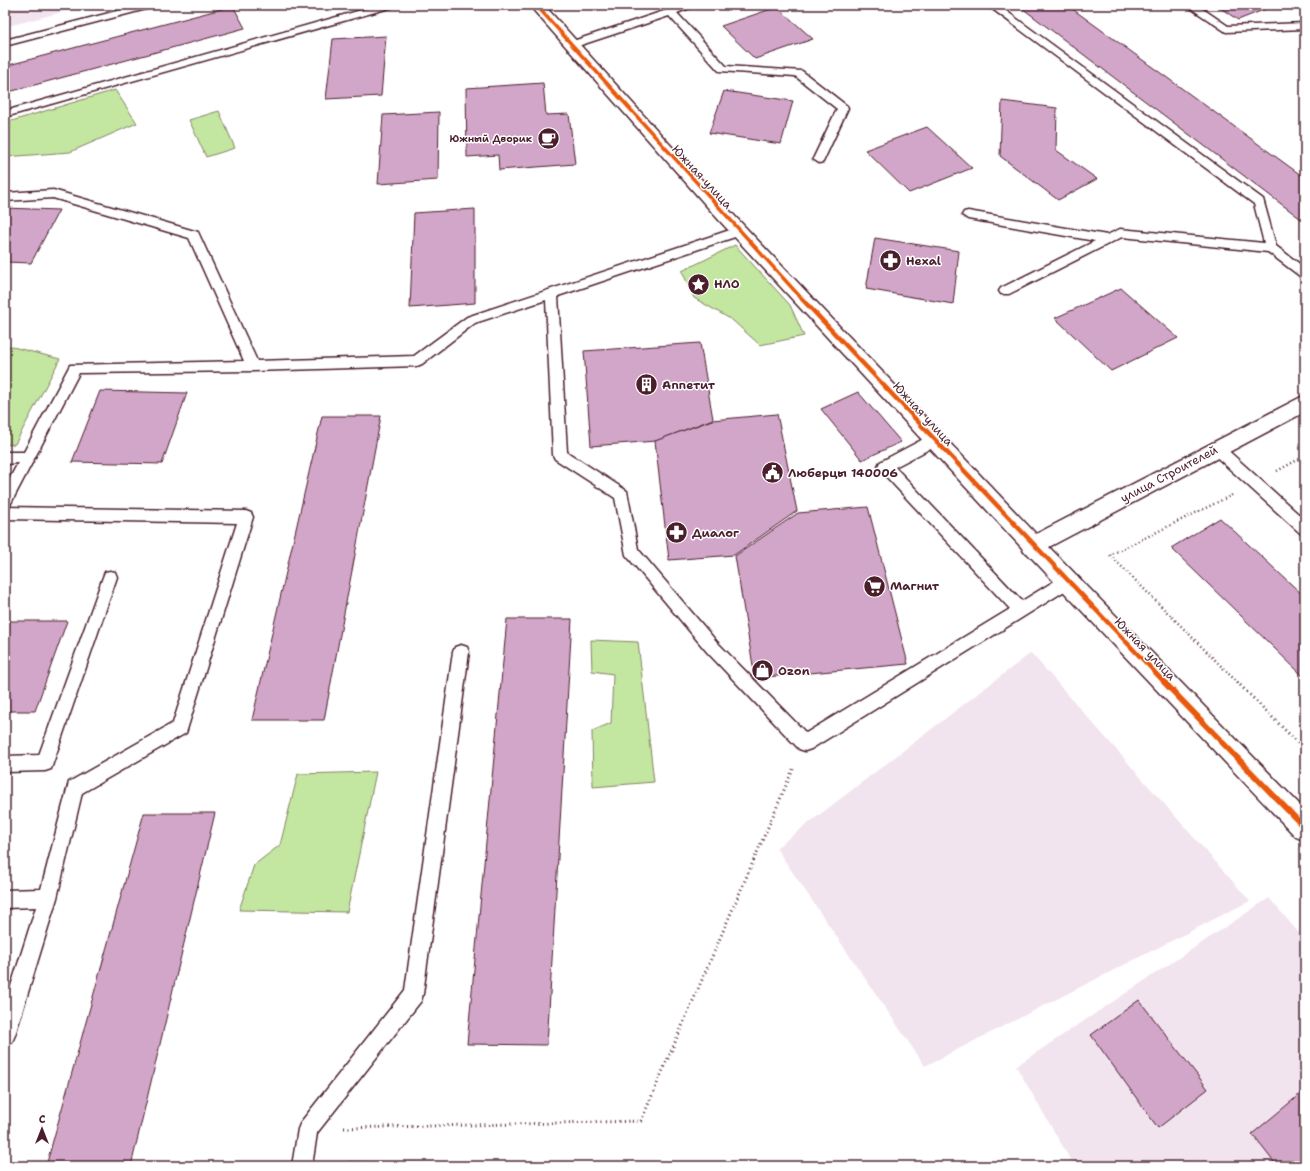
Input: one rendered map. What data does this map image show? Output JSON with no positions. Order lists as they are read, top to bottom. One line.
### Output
{"streets":{"street":["Южная улица","улица Строителей"]},"crossings":[["Южная улица","улица Строителей"]],"places":{"cafe":["Южный Дворик"],"pharmacy":["Hexal","Диалог"],"place":["НЛО"],"building":["Аппетит"],"public building":["Люберцы 140006"],"supermarket":["Магнит"],"shop":["Ozon"]},"north":"top"}
